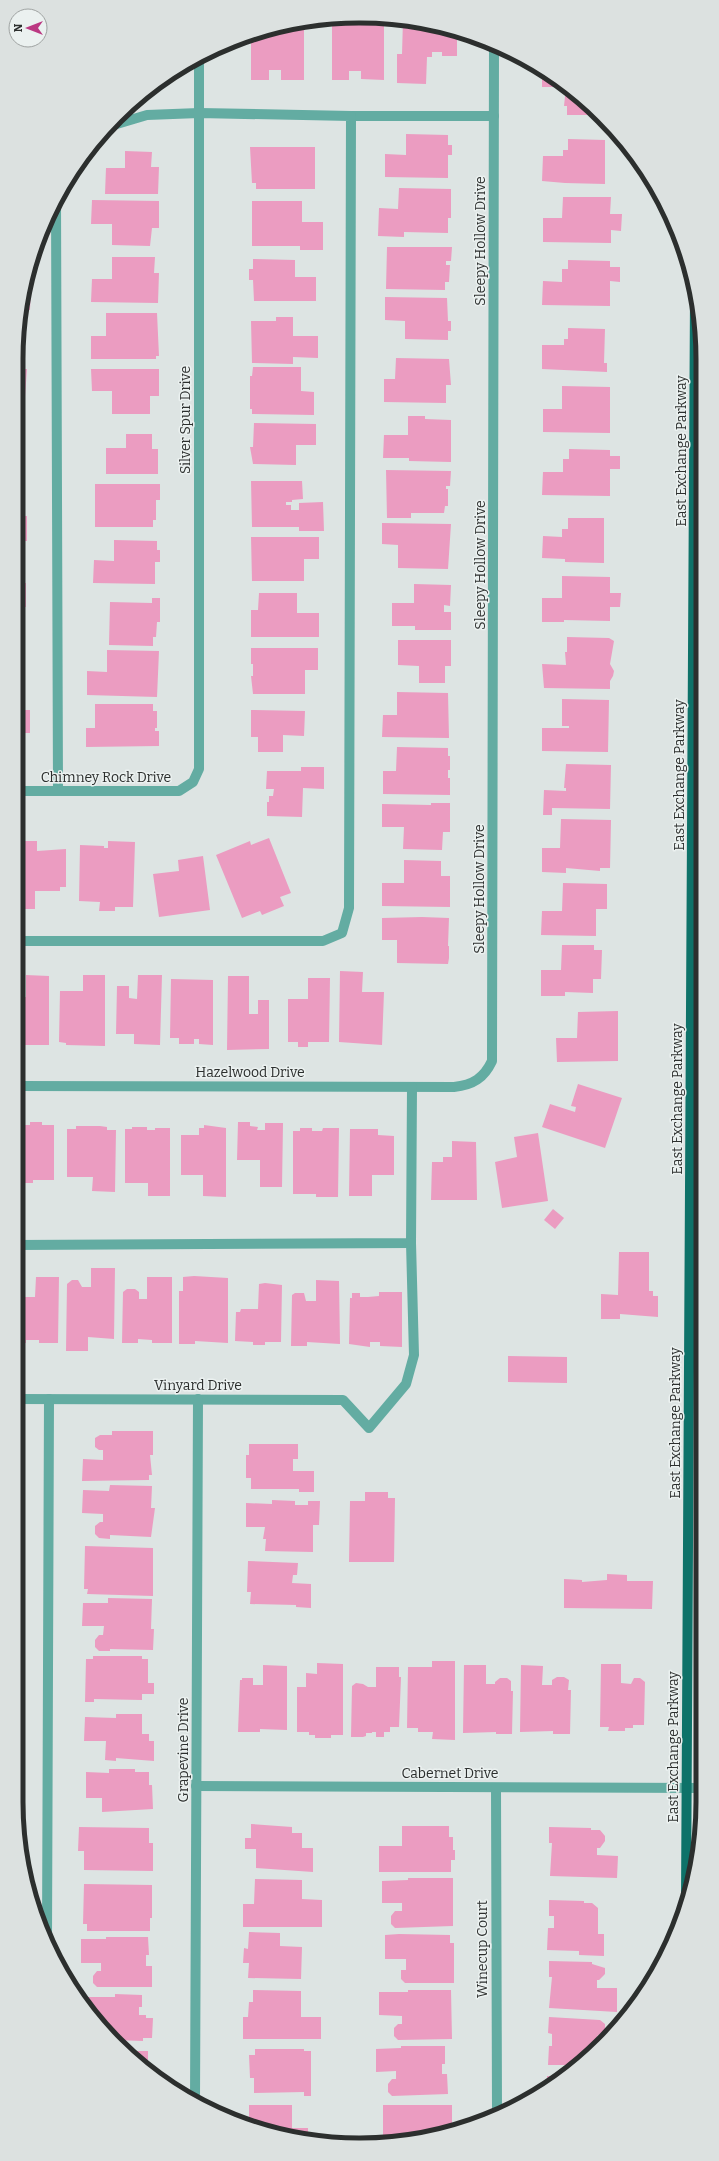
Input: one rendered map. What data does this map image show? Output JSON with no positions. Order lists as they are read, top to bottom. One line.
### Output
{"streets":{"main road":["East Exchange Parkway"],"street":["Sleepy Hollow Drive","Silver Spur Drive","Chimney Rock Drive","Hazelwood Drive","Vinyard Drive","Grapevine Drive","Cabernet Drive","Winecup Court"]},"crossings":[["Sleepy Hollow Drive","Hazelwood Drive"],["Silver Spur Drive","Chimney Rock Drive"],["East Exchange Parkway","Cabernet Drive"],["Vinyard Drive","Grapevine Drive"],["Grapevine Drive","Cabernet Drive"],["Cabernet Drive","Winecup Court"]],"north":"left"}
